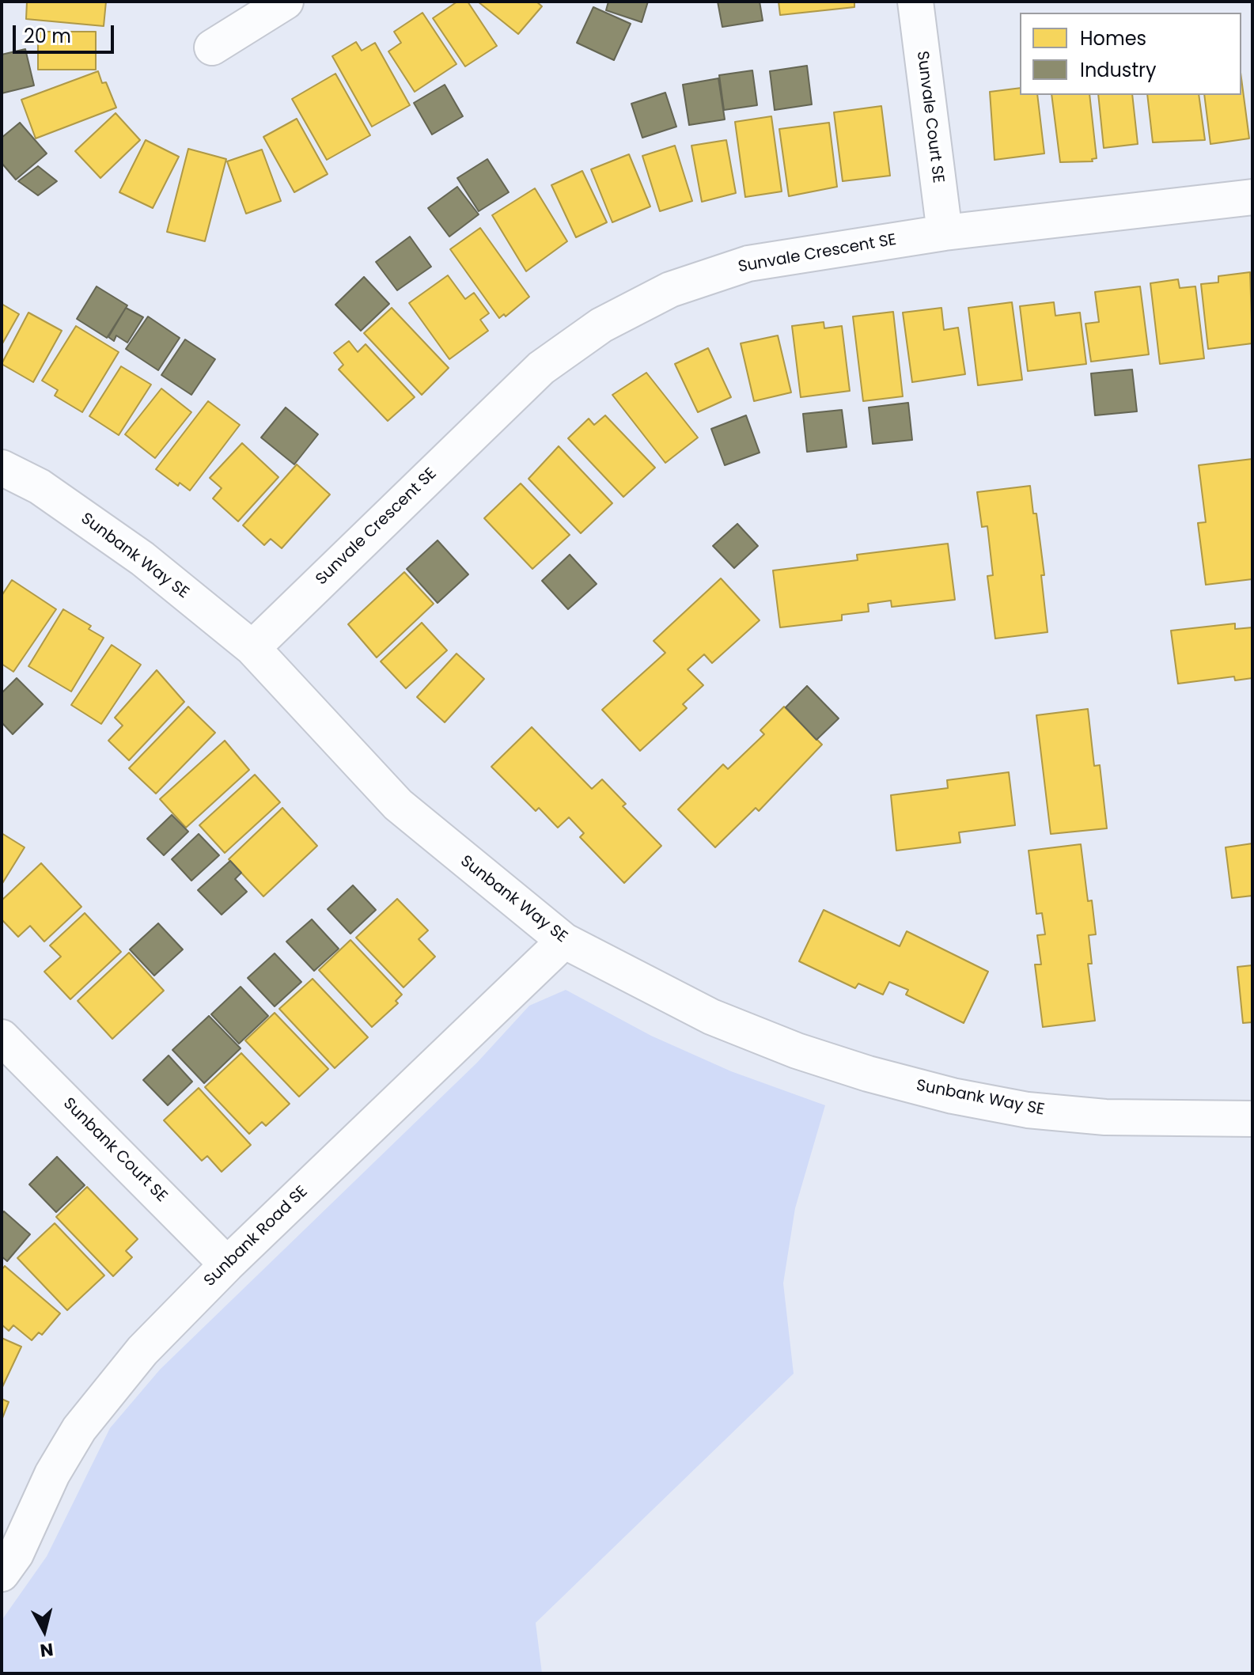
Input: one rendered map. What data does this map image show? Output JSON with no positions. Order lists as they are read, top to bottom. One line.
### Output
{"streets":{"street":["Sunvale Court SE","Sunvale Crescent SE","Sunbank Way SE","Sunbank Court SE","Sunbank Road SE"]},"crossings":[["Sunvale Court SE","Sunvale Crescent SE"],["Sunvale Crescent SE","Sunbank Way SE"],["Sunbank Way SE","Sunbank Road SE"],["Sunbank Court SE","Sunbank Road SE"]],"legend":["Homes","Industry"],"scale_bar":"20 m","north":"bottom"}
